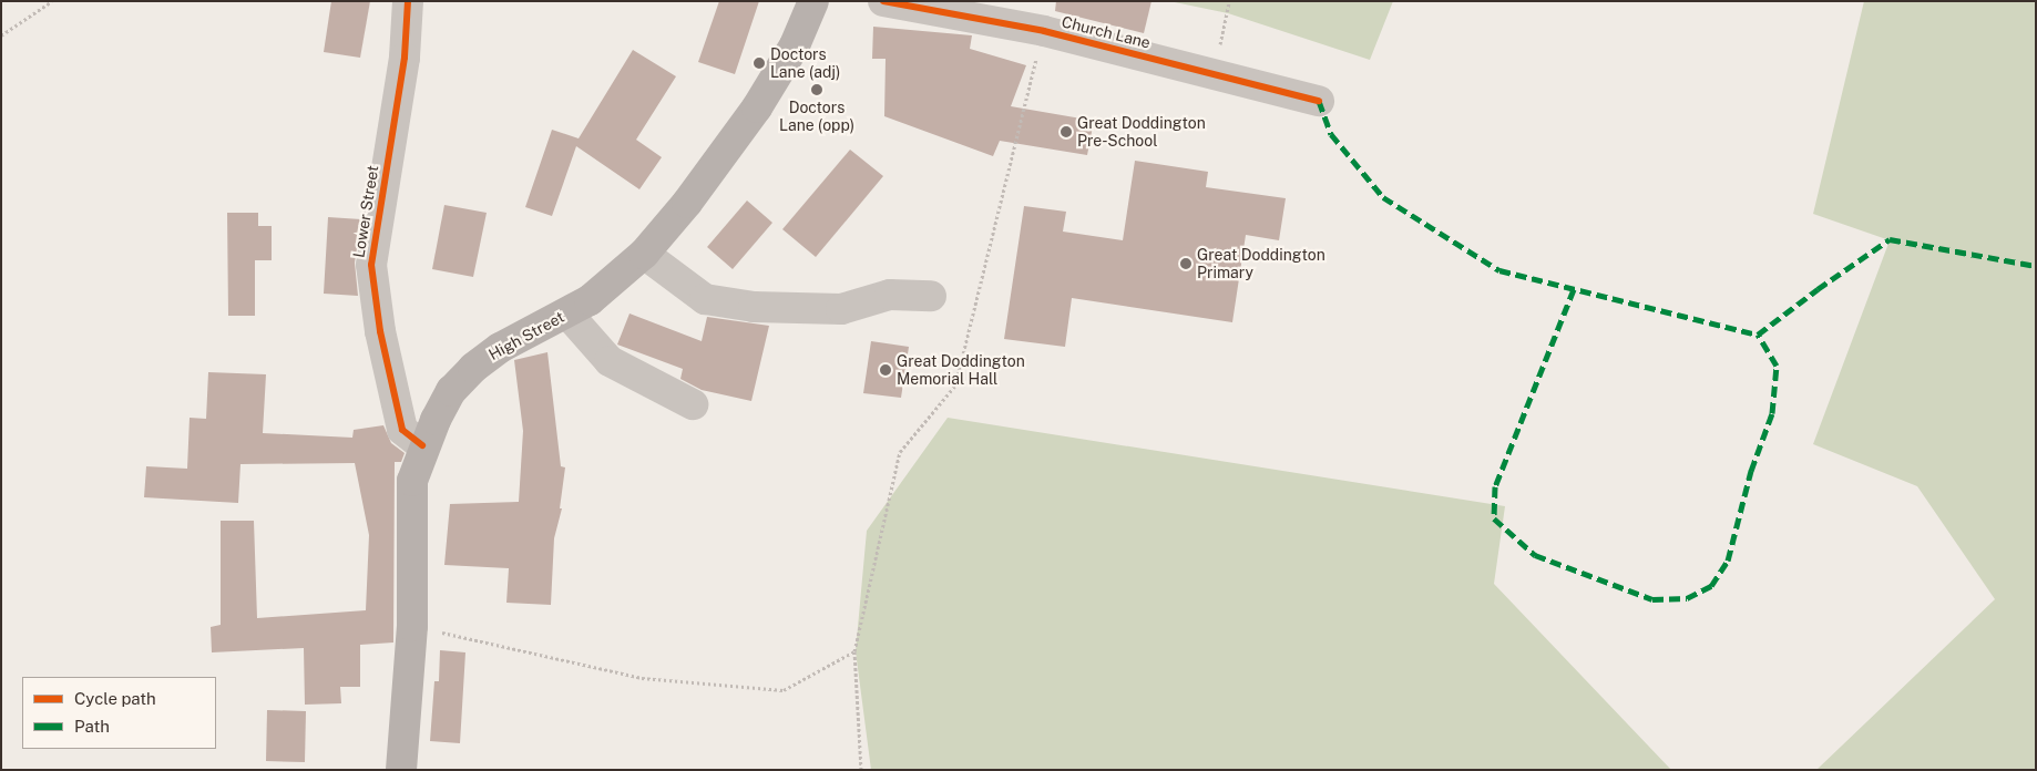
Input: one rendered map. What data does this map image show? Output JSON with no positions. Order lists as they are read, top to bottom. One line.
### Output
{"streets":{"main road":["High Street"],"street":["Church Lane","Lower Street"]},"crossings":[["Lower Street","High Street"]],"places":["Doctors Lane (adj)","Doctors Lane (opp)","Great Doddington Pre-School","Great Doddington Primary","Great Doddington Memorial Hall"],"legend":["Cycle path","Path"]}
